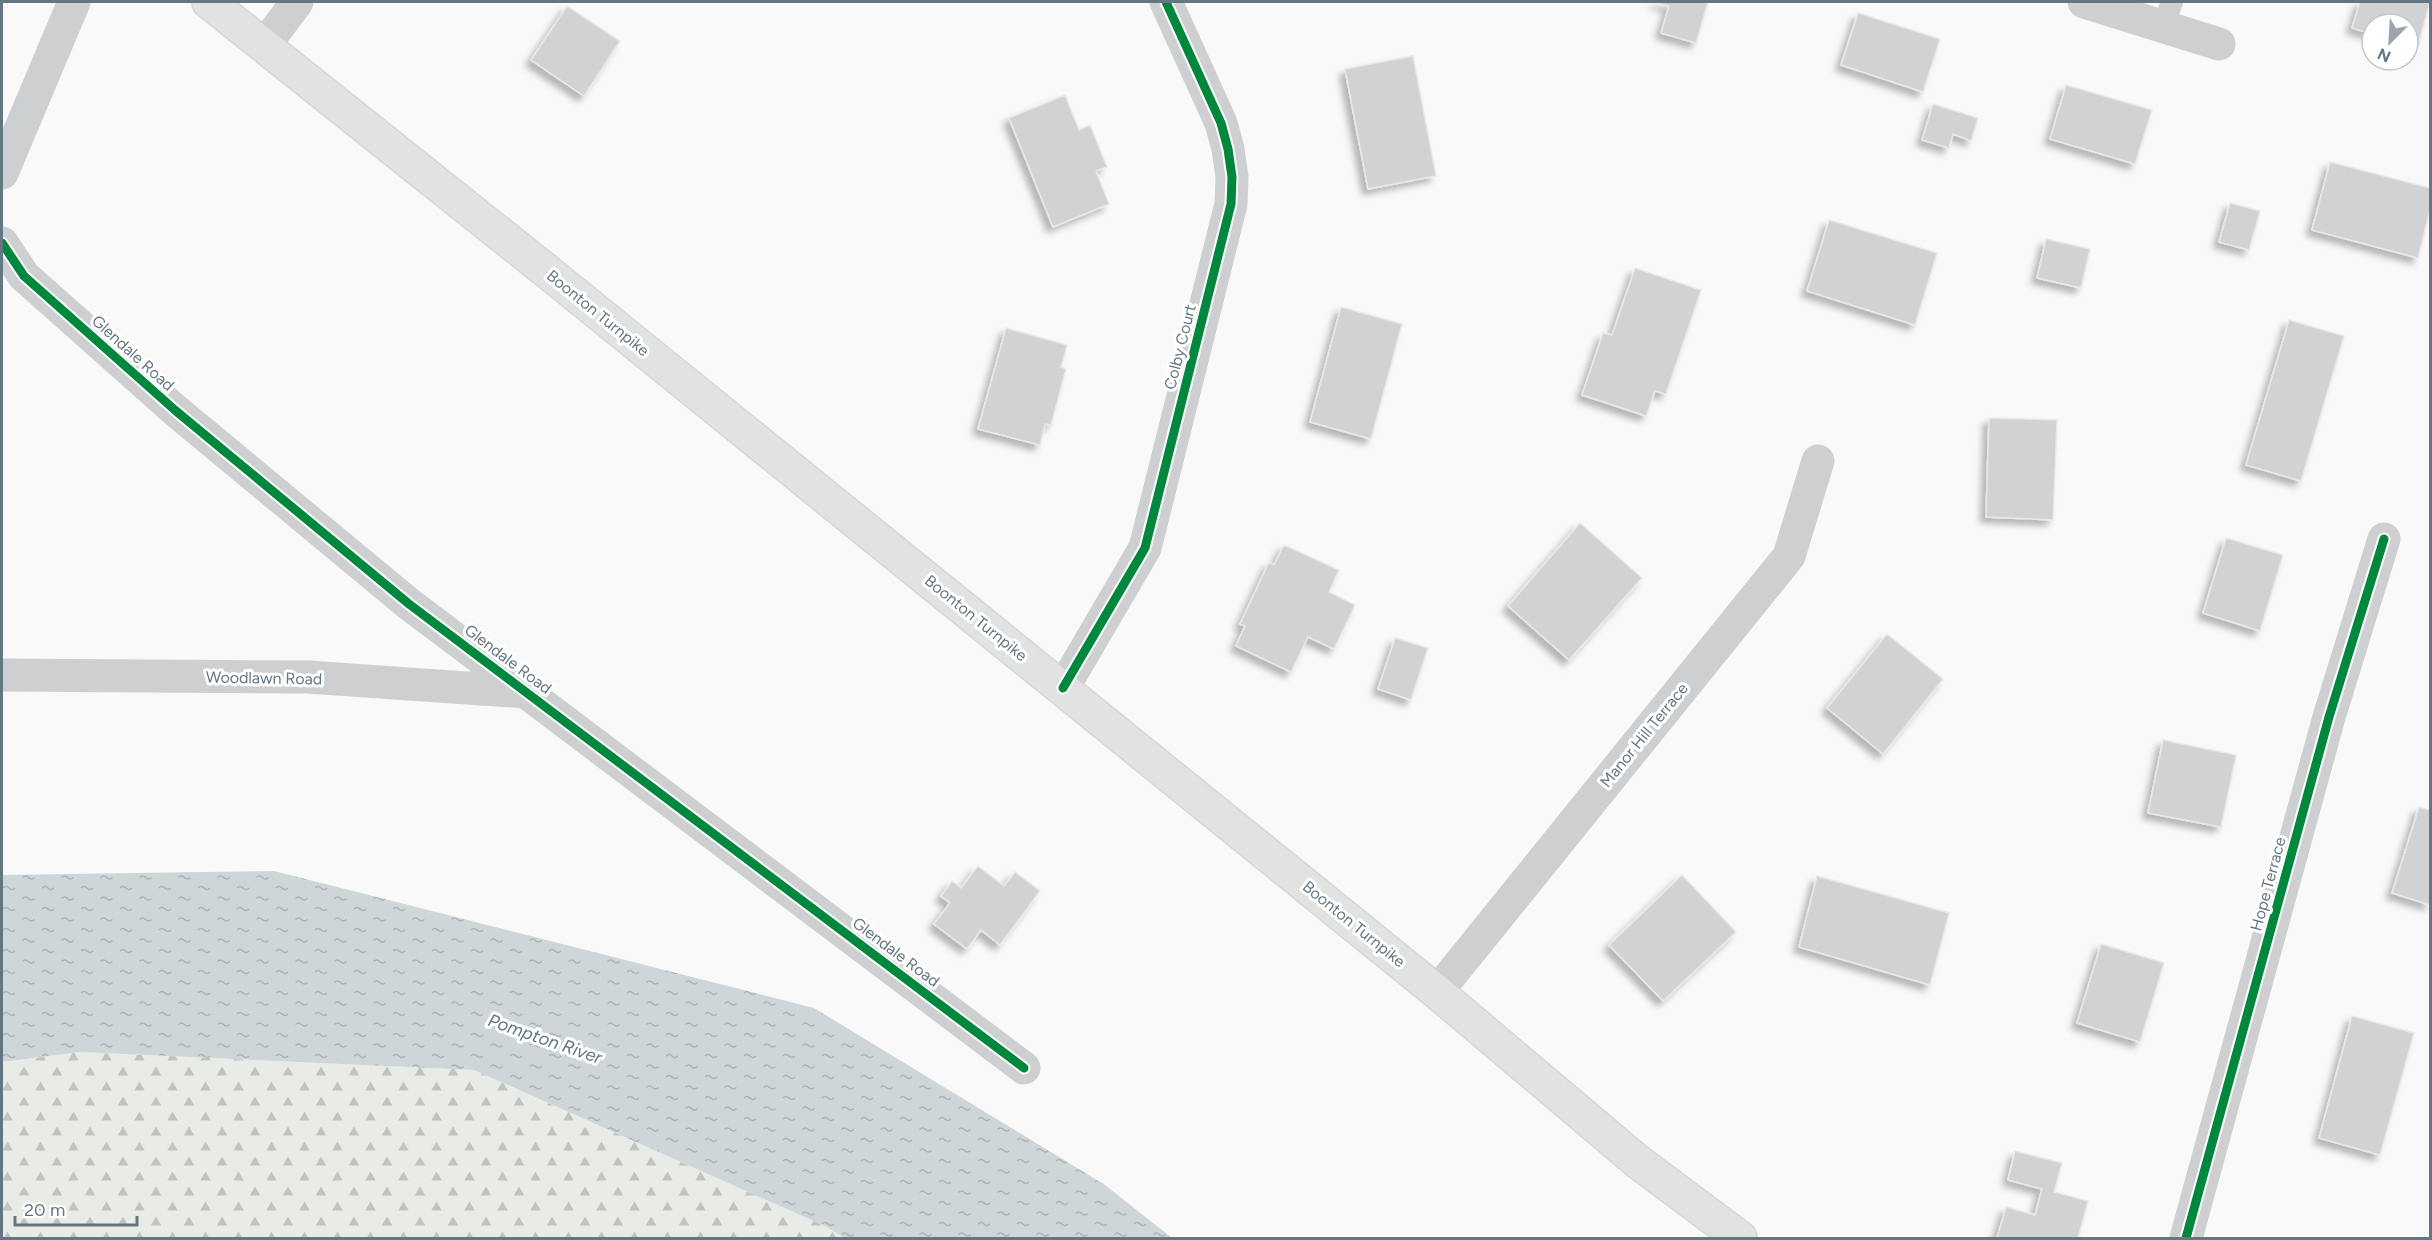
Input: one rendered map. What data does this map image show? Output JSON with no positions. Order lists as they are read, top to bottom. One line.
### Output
{"streets":{"main road":["Boonton Turnpike"],"street":["Colby Court","Glendale Road","Woodlawn Road","Manor Hill Terrace","Hope Terrace"]},"crossings":[["Boonton Turnpike","Colby Court"],["Boonton Turnpike","Manor Hill Terrace"],["Glendale Road","Woodlawn Road"]],"water":["Pompton River"],"scale_bar":"20 m","north":"bottom left"}
